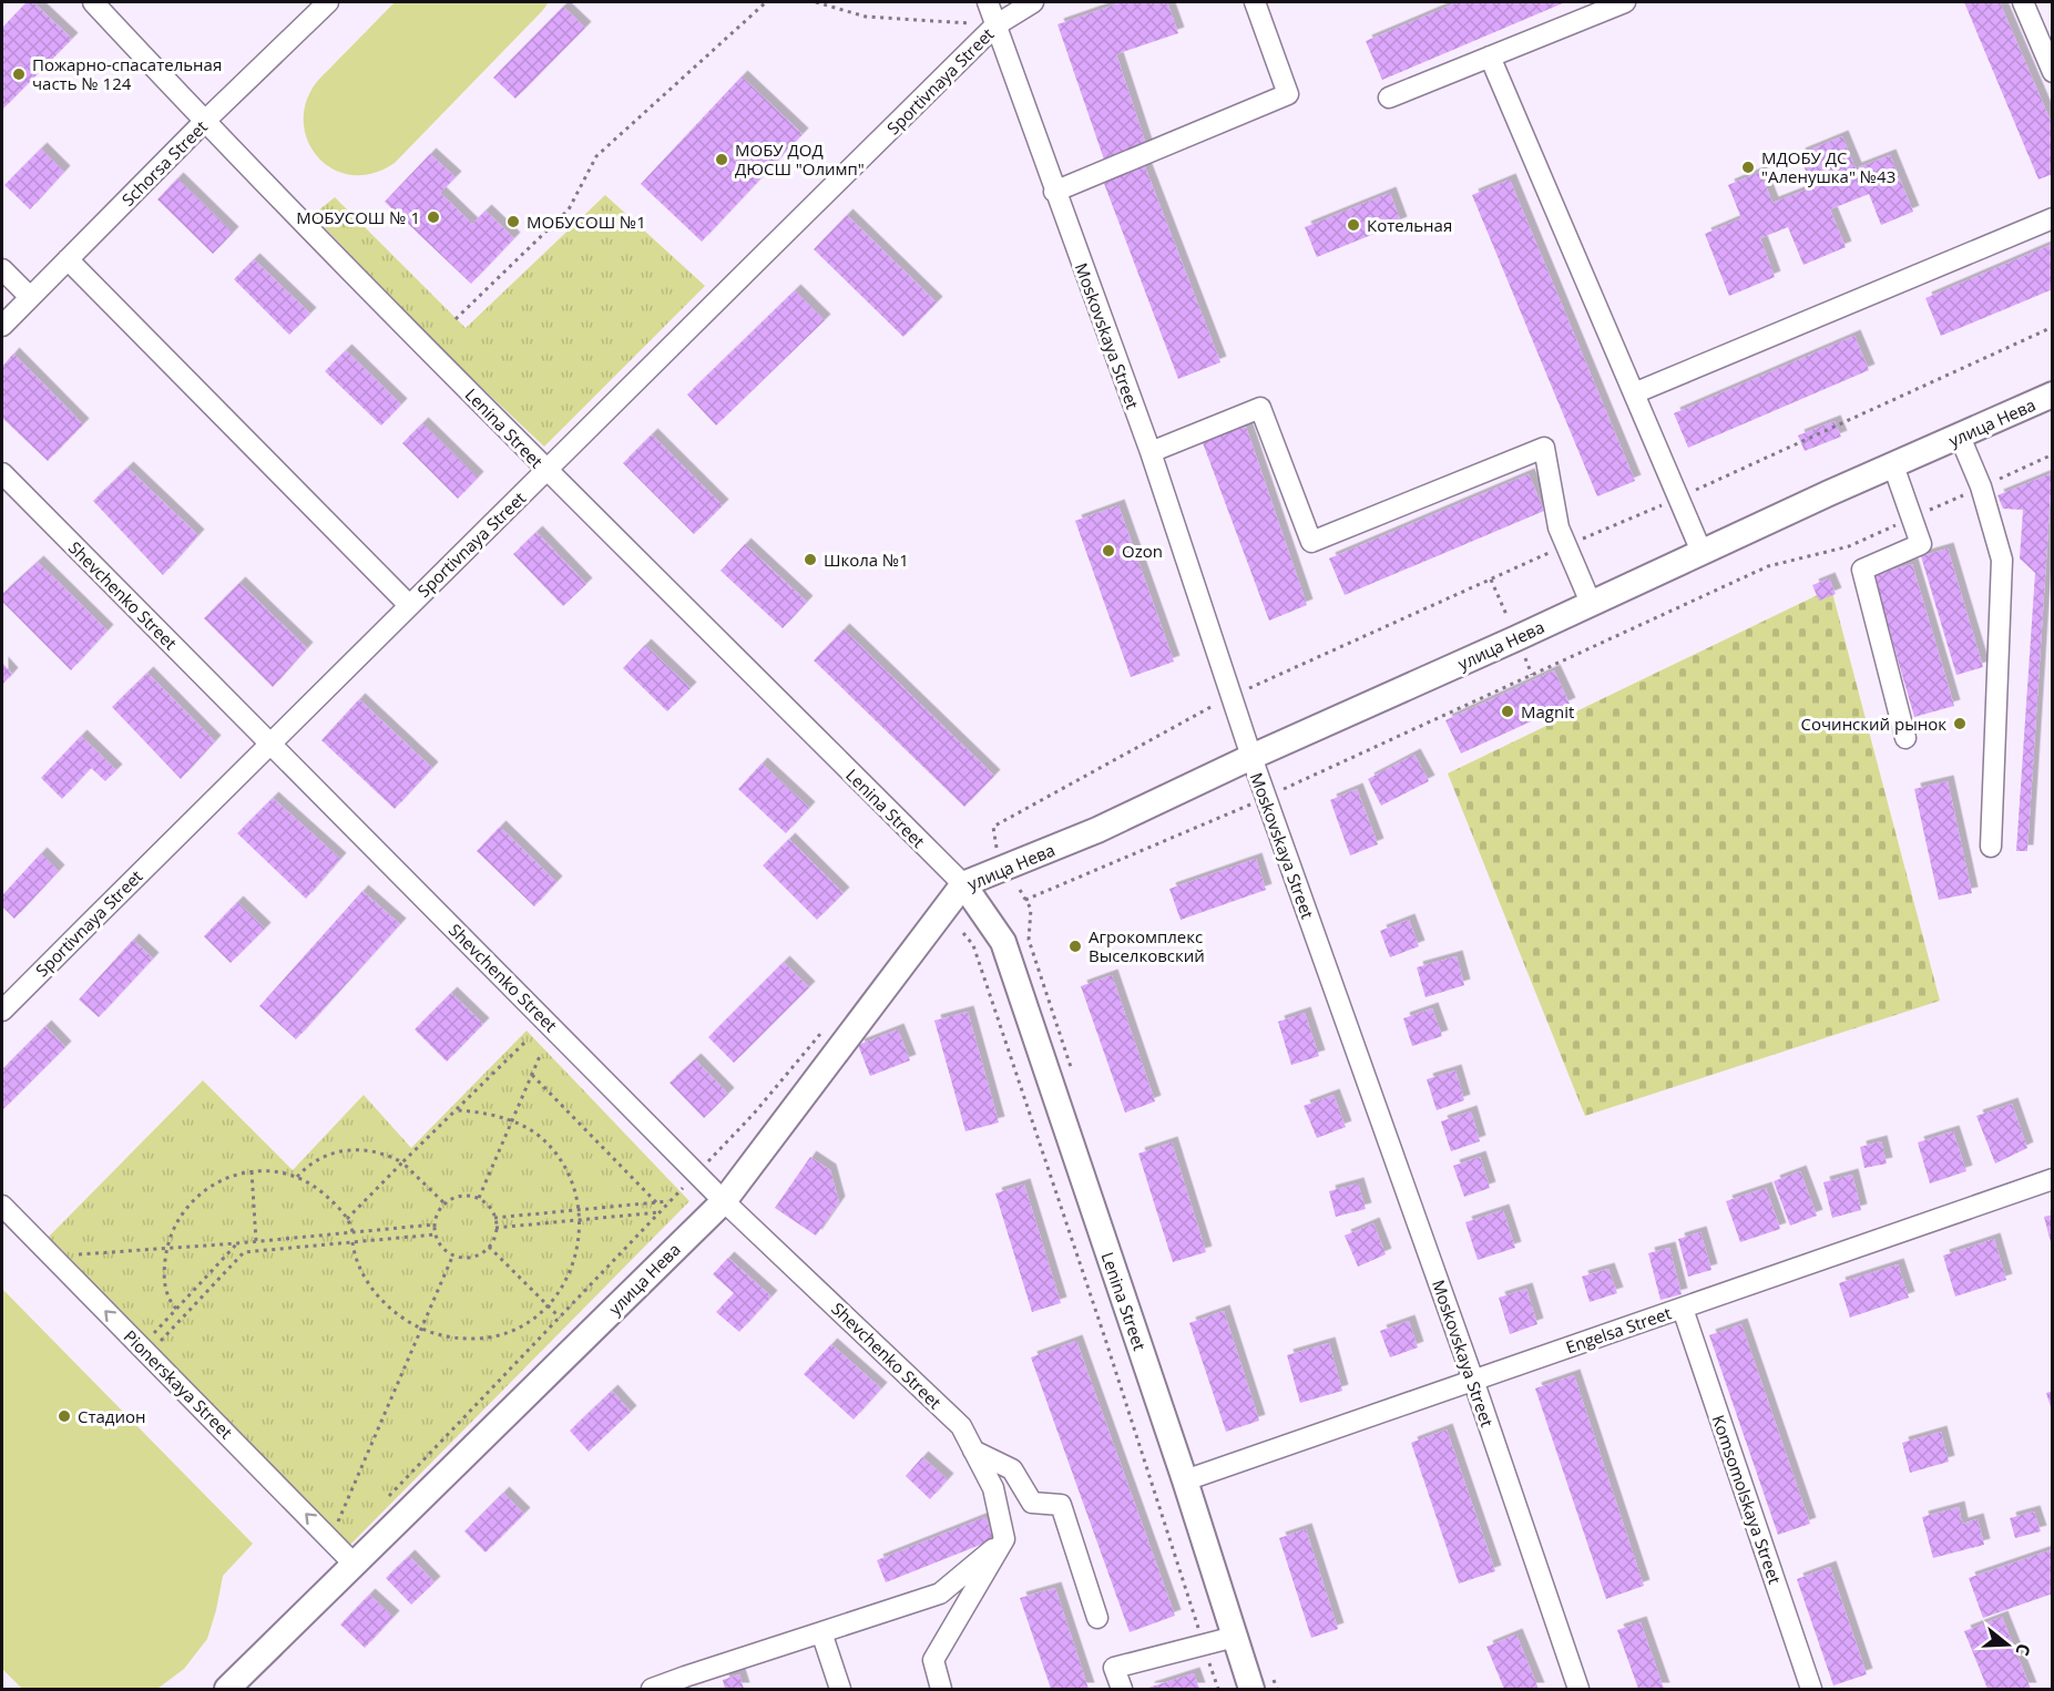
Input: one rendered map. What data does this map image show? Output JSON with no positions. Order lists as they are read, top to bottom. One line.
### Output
{"streets":{"main road":["улица Нева","Lenina Street"],"street":["Sportivnaya Street","Schorsa Street","Moskovskaya Street","Shevchenko Street","Engelsa Street","Pionerskaya Street","Komsomolskaya Street"]},"crossings":[["Sportivnaya Street","Moskovskaya Street"],["Sportivnaya Street","Lenina Street"],["Sportivnaya Street","Shevchenko Street"],["Schorsa Street","Lenina Street"],["Moskovskaya Street","улица Нева"],["Moskovskaya Street","Engelsa Street"],["улица Нева","Lenina Street"],["улица Нева","Shevchenko Street"],["улица Нева","Pionerskaya Street"],["Lenina Street","Engelsa Street"],["Engelsa Street","Komsomolskaya Street"]],"one_way":["Pionerskaya Street"],"places":["Пожарно-спасательная часть № 124","МОБУ ДОД ДЮСШ \"Олимп\"","МДОБУ ДС \"Аленушка\" №43","МОБУСОШ № 1","МОБУСОШ №1","Котельная","Ozon","Школа №1","Magnit","Сочинский рынок","Агрокомплекс Выселковский","Стадион"],"north":"right"}
